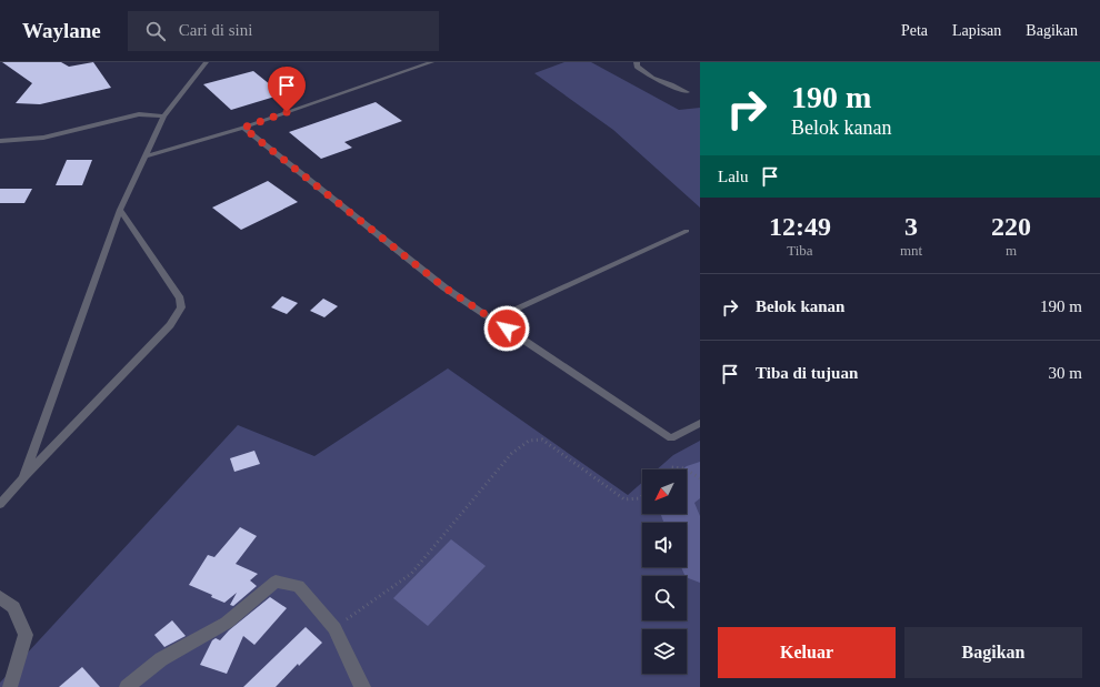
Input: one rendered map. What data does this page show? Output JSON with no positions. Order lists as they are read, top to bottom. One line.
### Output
{"north":"bottom left","page":{"header":"Waylane","search":"Cari di sini","nav":["Peta","Lapisan","Bagikan"],"turn":["190 m","Belok kanan"],"then":"Lalu","eta":["12:49","Tiba","3","mnt","220","m"],"list":[{"name":"Belok kanan","value":"190 m"},{"name":"Tiba di tujuan","value":"30 m"}],"buttons":["Keluar","Bagikan"]}}
